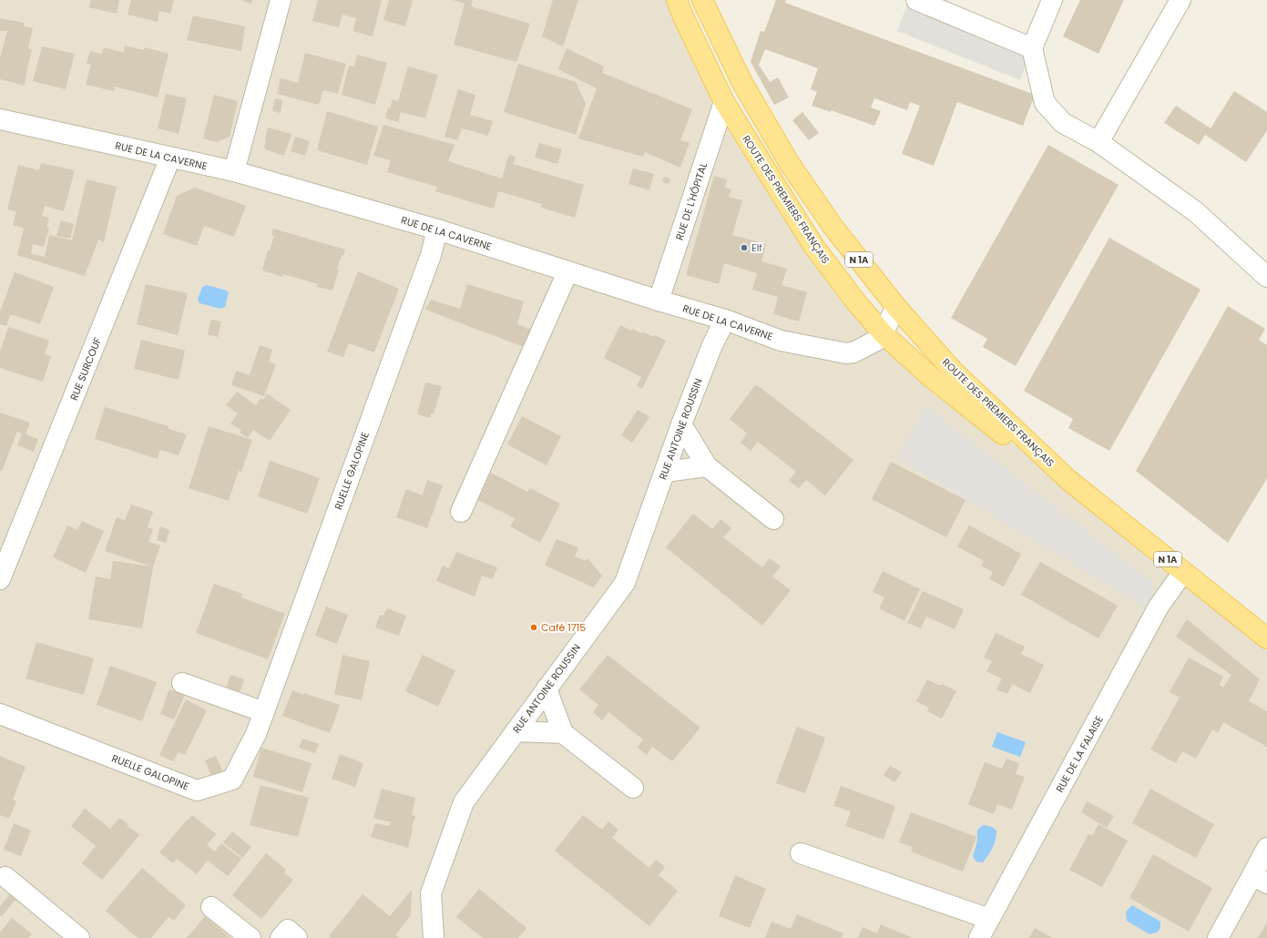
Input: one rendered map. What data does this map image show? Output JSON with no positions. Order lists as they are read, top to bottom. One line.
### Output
{"streets":{"main road":["ROUTE DES PREMIERS FRANÇAIS","N 1A"],"street":["RUE DE LA CAVERNE","RUE DE L'HÔPITAL","RUE SURCOUF","RUE ANTOINE ROUSSIN","RUELLE GALOPINE","RUE DE LA FALAISE"]},"crossings":[["RUE DE LA CAVERNE","ROUTE DES PREMIERS FRANÇAIS"],["RUE DE LA CAVERNE","RUE DE L'HÔPITAL"],["RUE DE LA CAVERNE","RUE SURCOUF"],["RUE DE LA CAVERNE","RUE ANTOINE ROUSSIN"],["RUE DE LA CAVERNE","RUELLE GALOPINE"],["ROUTE DES PREMIERS FRANÇAIS","RUE DE L'HÔPITAL"],["ROUTE DES PREMIERS FRANÇAIS","RUE DE LA FALAISE"]],"places":["Elf","Café 1715"]}
